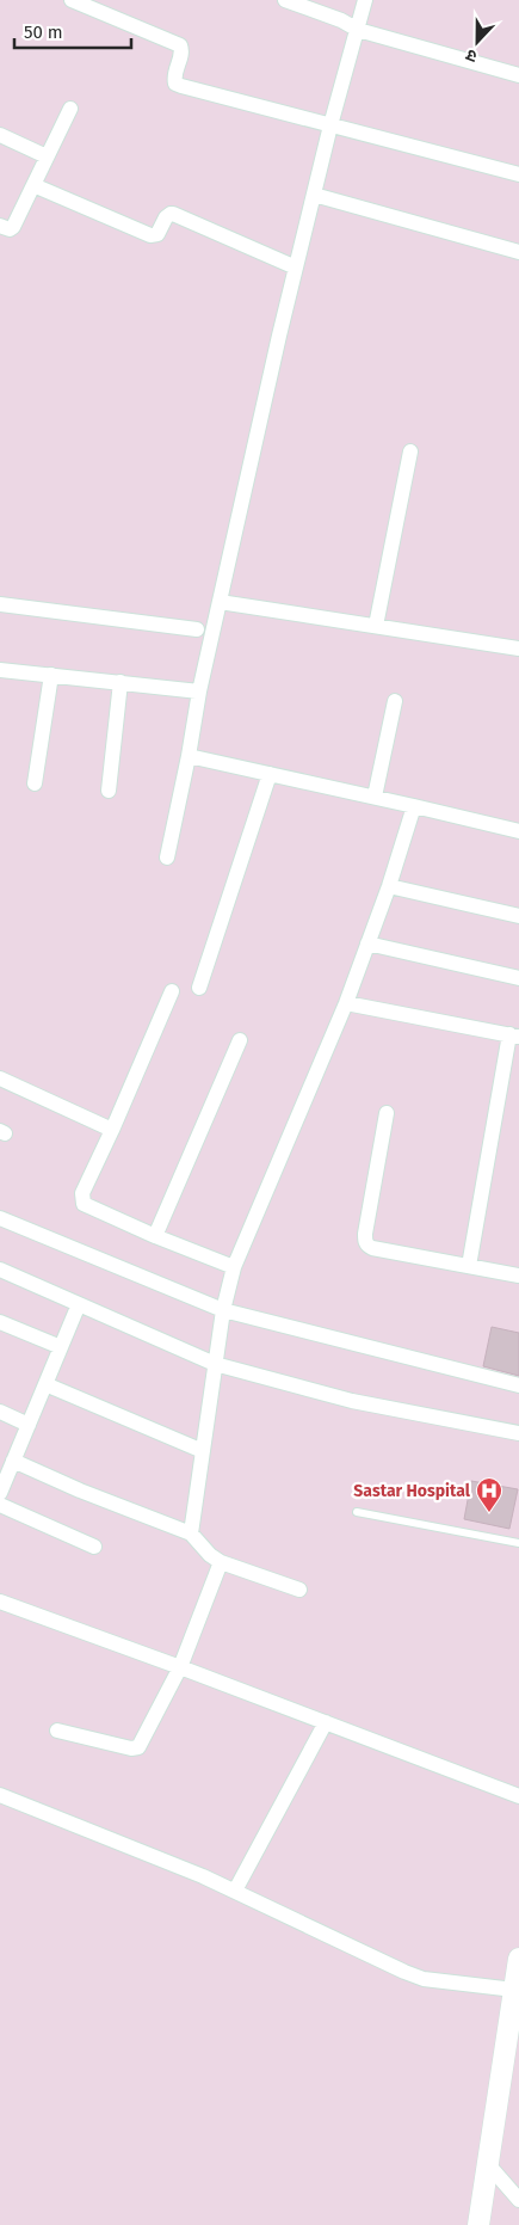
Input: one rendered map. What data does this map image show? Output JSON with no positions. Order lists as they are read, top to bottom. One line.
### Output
{"places":{"hospital":["Sastar Hospital"]},"scale_bar":"50 m","north":"bottom"}
